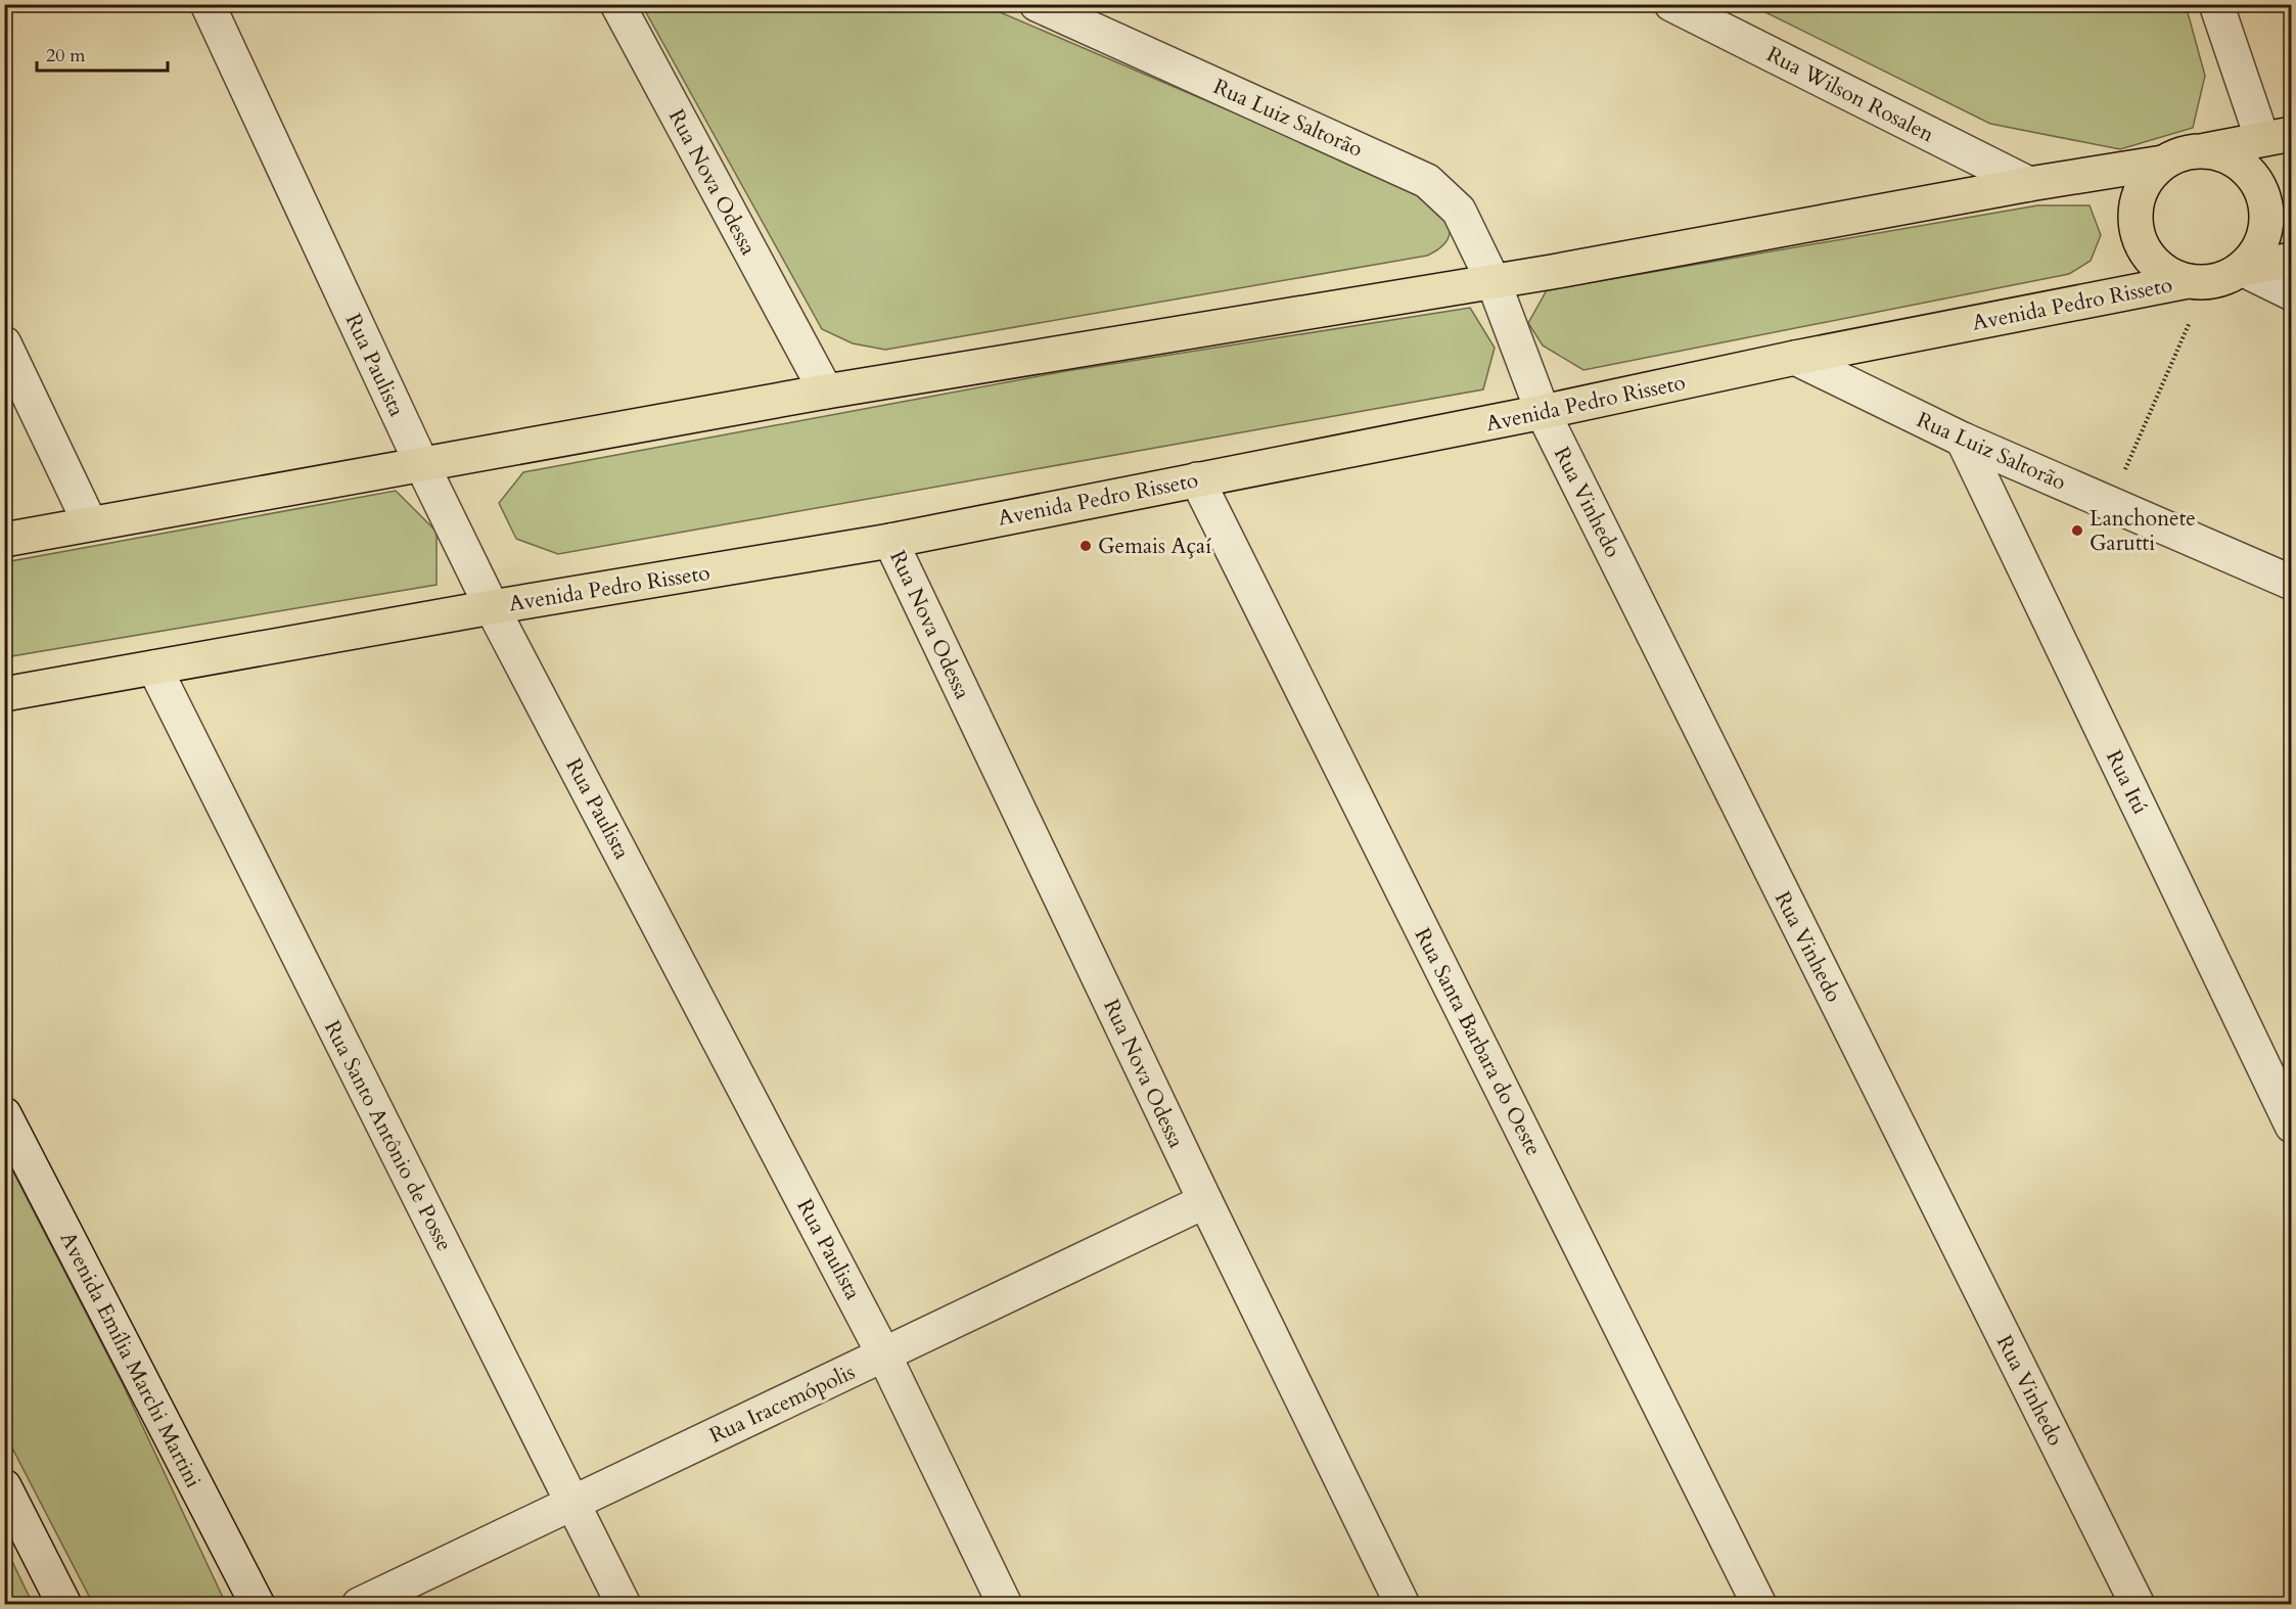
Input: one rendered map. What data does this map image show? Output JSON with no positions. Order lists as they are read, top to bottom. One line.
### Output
{"streets":{"main road":["Avenida Pedro Risseto"],"street":["Rua Wilson Rosalen","Rua Luiz Saltorão","Rua Nova Odessa","Rua Paulista","Rua Vinhedo","Rua Itú","Rua Santa Barbara do Oeste","Rua Santo Antônio de Posse","Avenida Emília Marchi Martini","Rua Iracemópolis"]},"crossings":[["Rua Luiz Saltorão","Avenida Pedro Risseto"],["Rua Luiz Saltorão","Rua Vinhedo"],["Rua Luiz Saltorão","Rua Itú"],["Rua Nova Odessa","Avenida Pedro Risseto"],["Rua Nova Odessa","Rua Iracemópolis"],["Avenida Pedro Risseto","Rua Paulista"],["Avenida Pedro Risseto","Rua Vinhedo"],["Avenida Pedro Risseto","Rua Santa Barbara do Oeste"],["Avenida Pedro Risseto","Rua Santo Antônio de Posse"],["Rua Paulista","Rua Iracemópolis"],["Rua Santo Antônio de Posse","Rua Iracemópolis"]],"places":["Lanchonete Garutti","Gemais Açaí"],"scale_bar":"20 m"}
